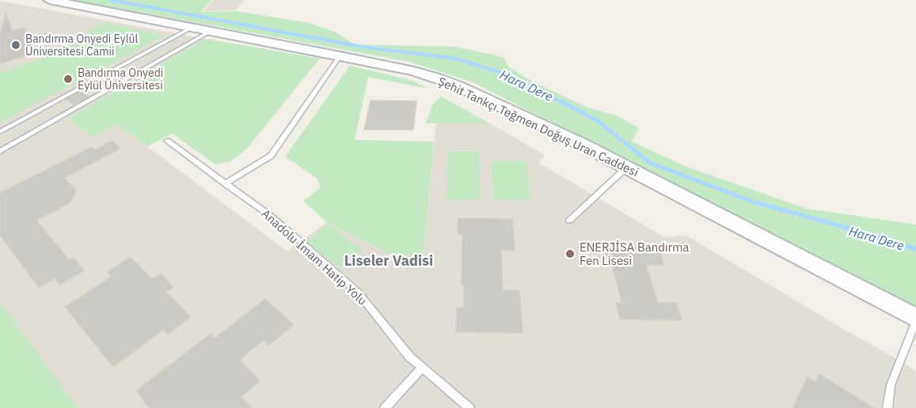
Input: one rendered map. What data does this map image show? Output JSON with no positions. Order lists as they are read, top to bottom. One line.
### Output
{"streets":{"street":["Şehit Tankçı Teğmen Doğuş Uran Caddesi"],"lane":["Anadolu İmam Hatip Yolu"]},"districts":["Liseler Vadisi"],"water":["Hara Dere"],"places":["Bandırma Onyedi Eylül Üniversitesi Camii","Bandırma Onyedi Eylül Üniversitesi","ENERJİSA Bandırma Fen Lisesi"]}
